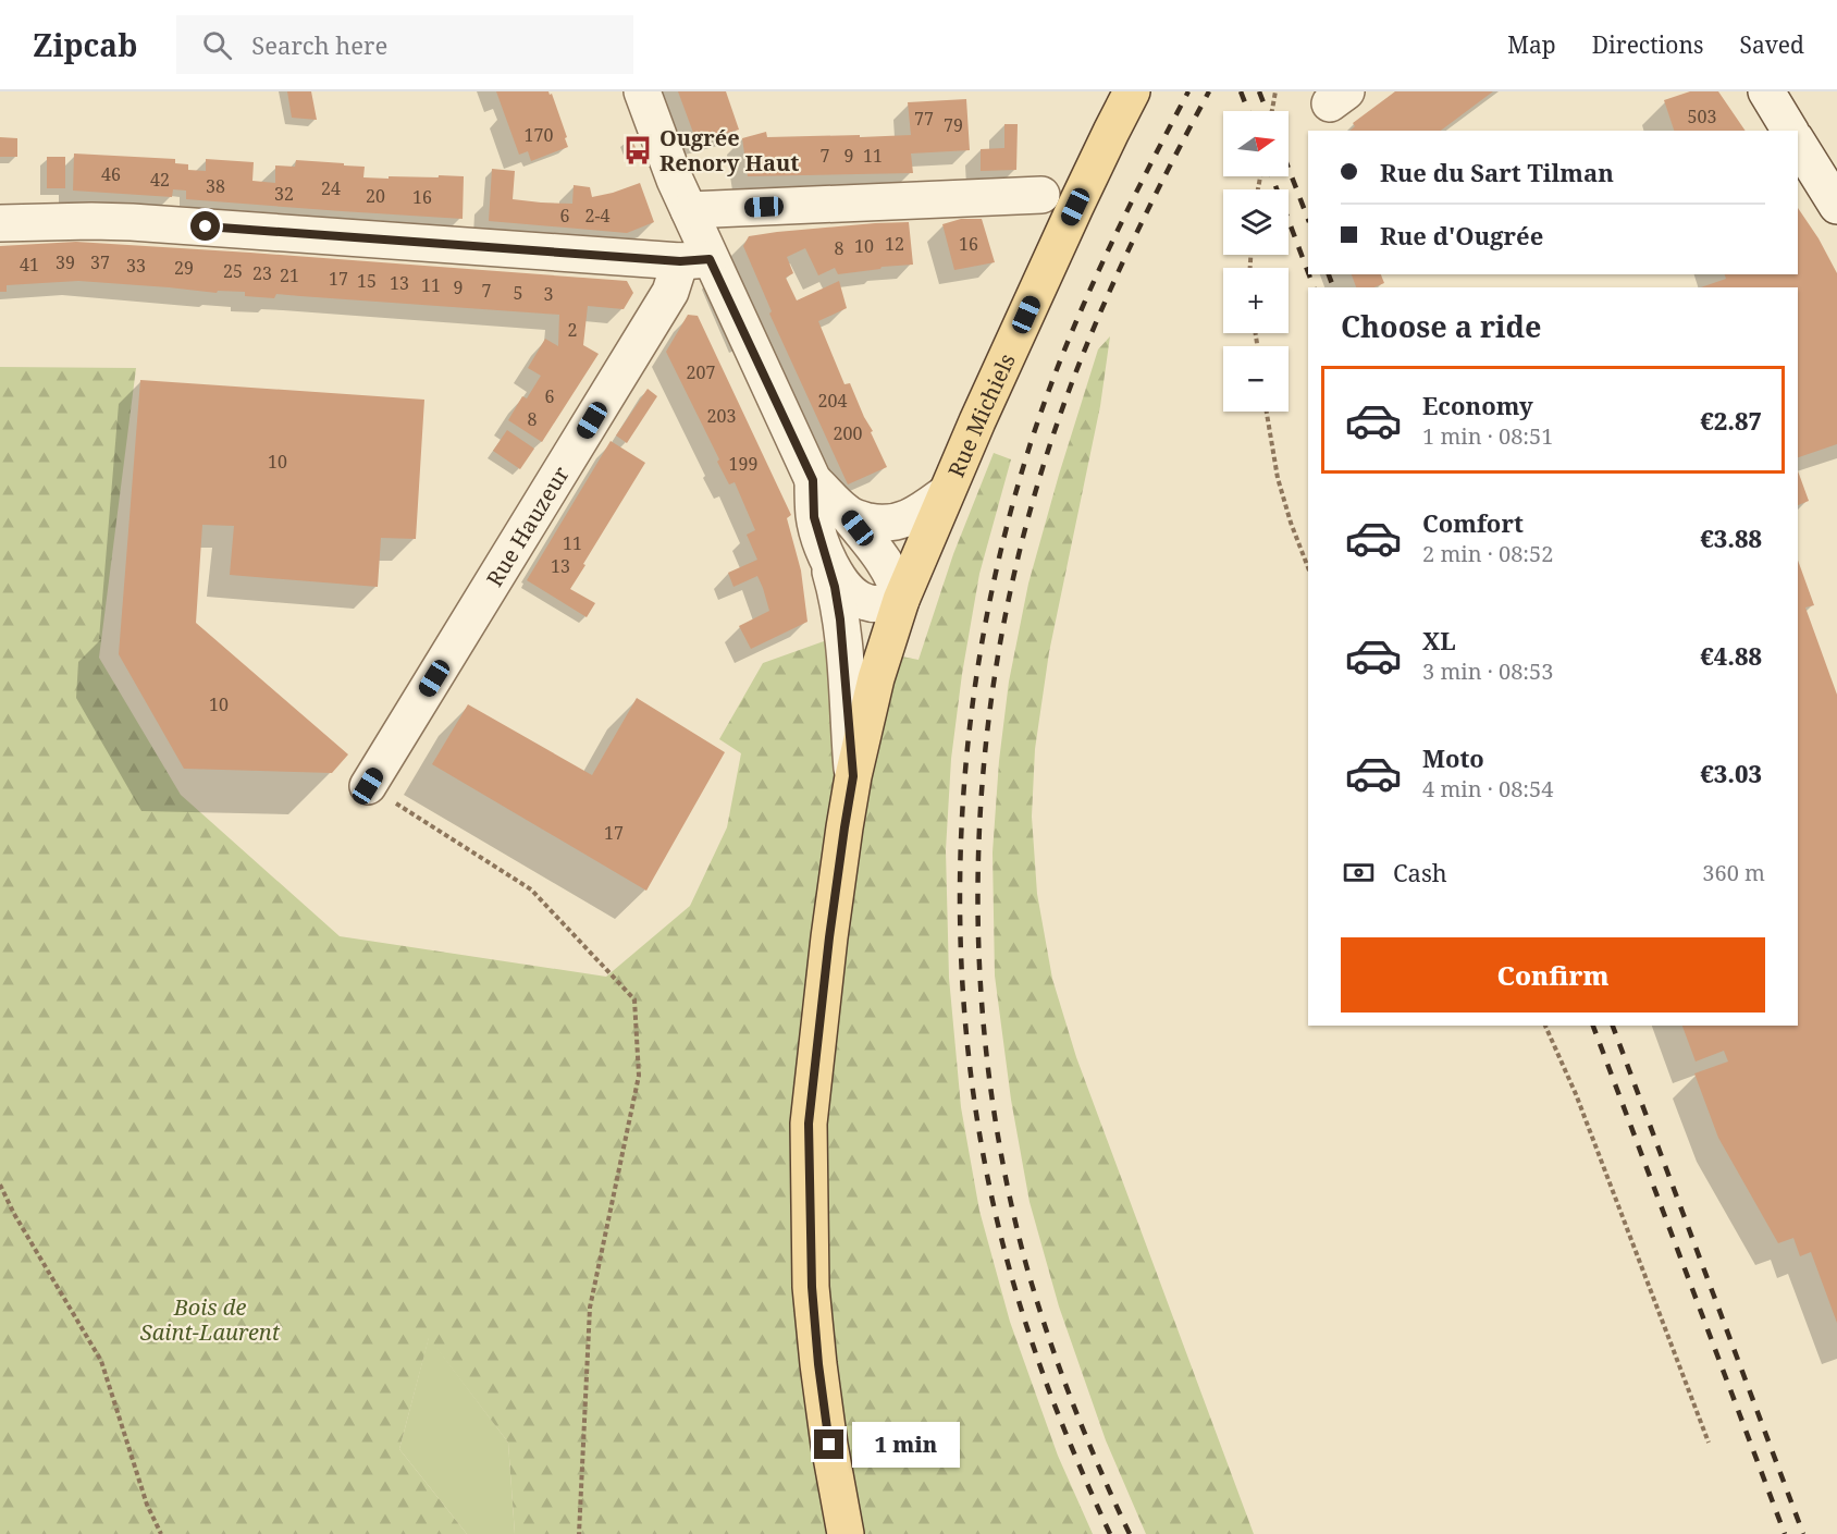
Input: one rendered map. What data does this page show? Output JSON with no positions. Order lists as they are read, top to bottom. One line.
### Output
{"streets":{"main road":["Rue Michiels"],"street":["Rue Hauzeur"]},"parks":["Bois de Saint-Laurent"],"places":{"bus stop":["Ougrée Renory Haut"]},"house_numbers":["503","77","79","170","7","9","11","46","42","38","24","32","20","16","6","2-4","12","16","10","8","39","37","41","33","29","25","23","21","17","15","13","11","9","7","5","3","2","207","6","204","203","8","200","10","199","11","13","10","17"],"north":"right","page":{"header":"Zipcab","search":"Search here","nav":["Map","Directions","Saved"],"map_buttons":["+","−"],"banner":["Rue du Sart Tilman","Rue d'Ougrée"],"heading":"Choose a ride","list":[{"name":"Economy","note":"1 min · 08:51","value":"€2.87"},{"name":"Comfort","note":"2 min · 08:52","value":"€3.88"},{"name":"XL","note":"3 min · 08:53","value":"€4.88"},{"name":"Moto","note":"4 min · 08:54","value":"€3.03"}],"pay":["Cash","360 m"],"buttons":"Confirm","bubble":"1 min"}}
